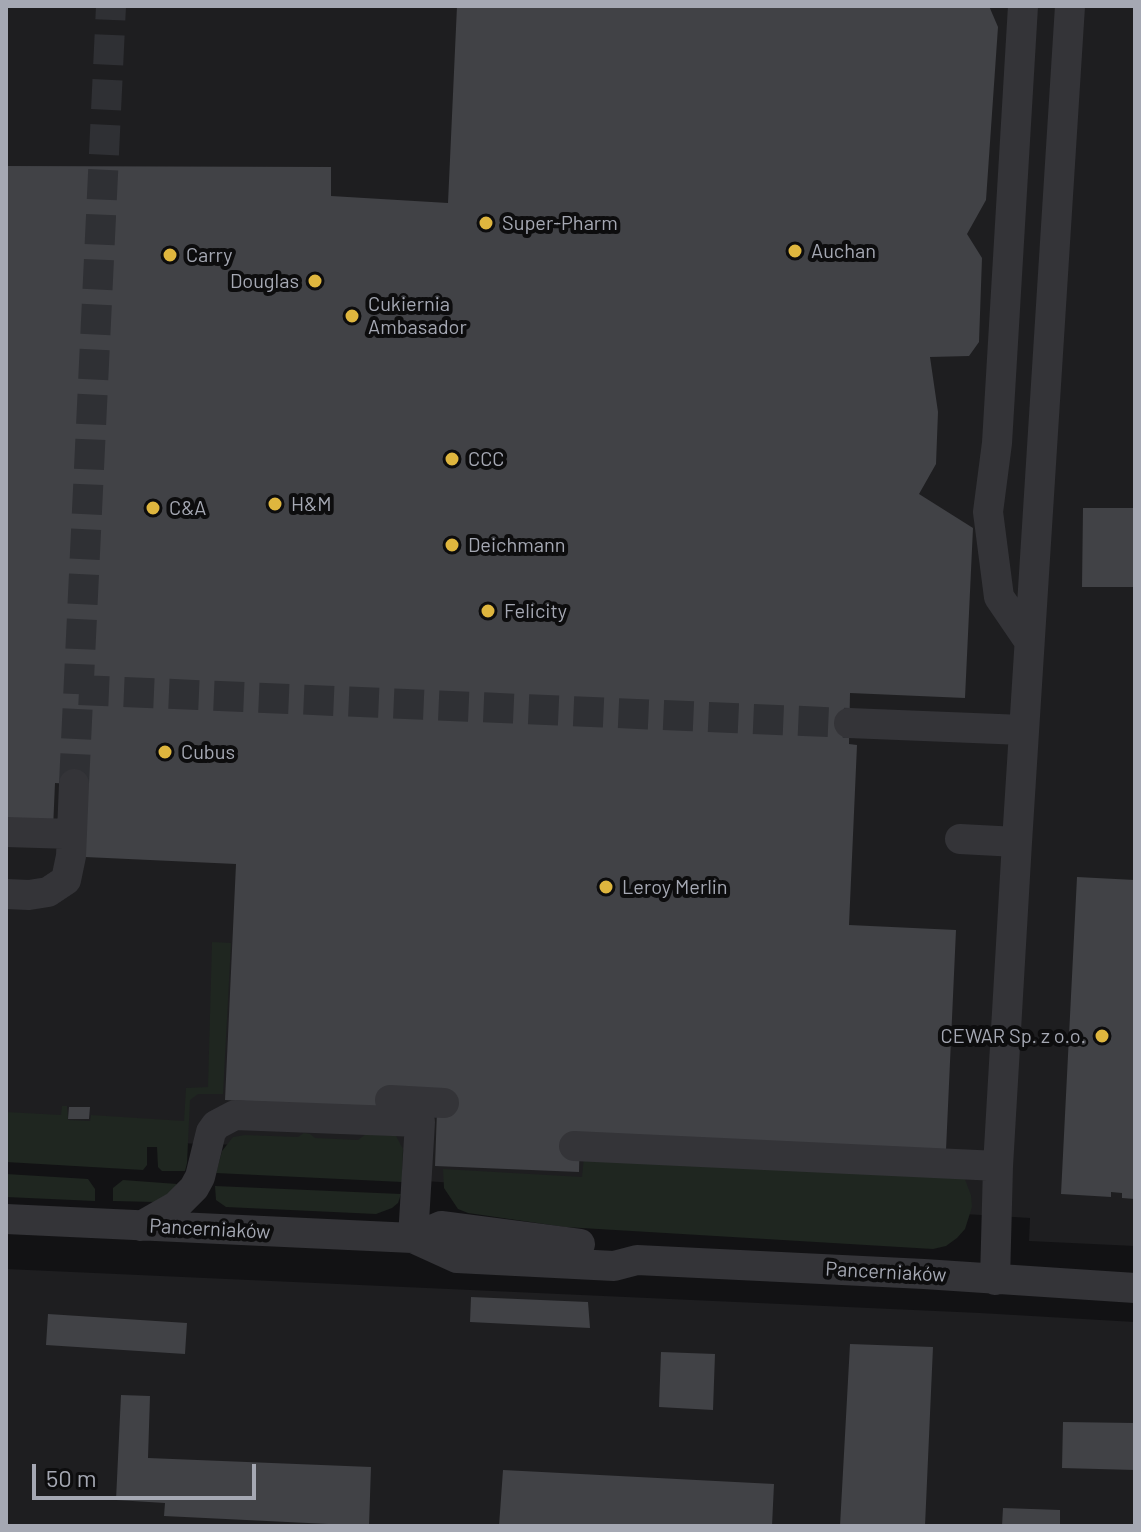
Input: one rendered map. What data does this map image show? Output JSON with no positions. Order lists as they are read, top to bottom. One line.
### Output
{"streets":{"street":["Pancerniaków"]},"places":["Super-Pharm","Auchan","Carry","Douglas","Cukiernia Ambasador","CCC","H&M","C&A","Deichmann","Felicity","Cubus","Leroy Merlin","CEWAR Sp. z o.o."],"scale_bar":"50 m"}
